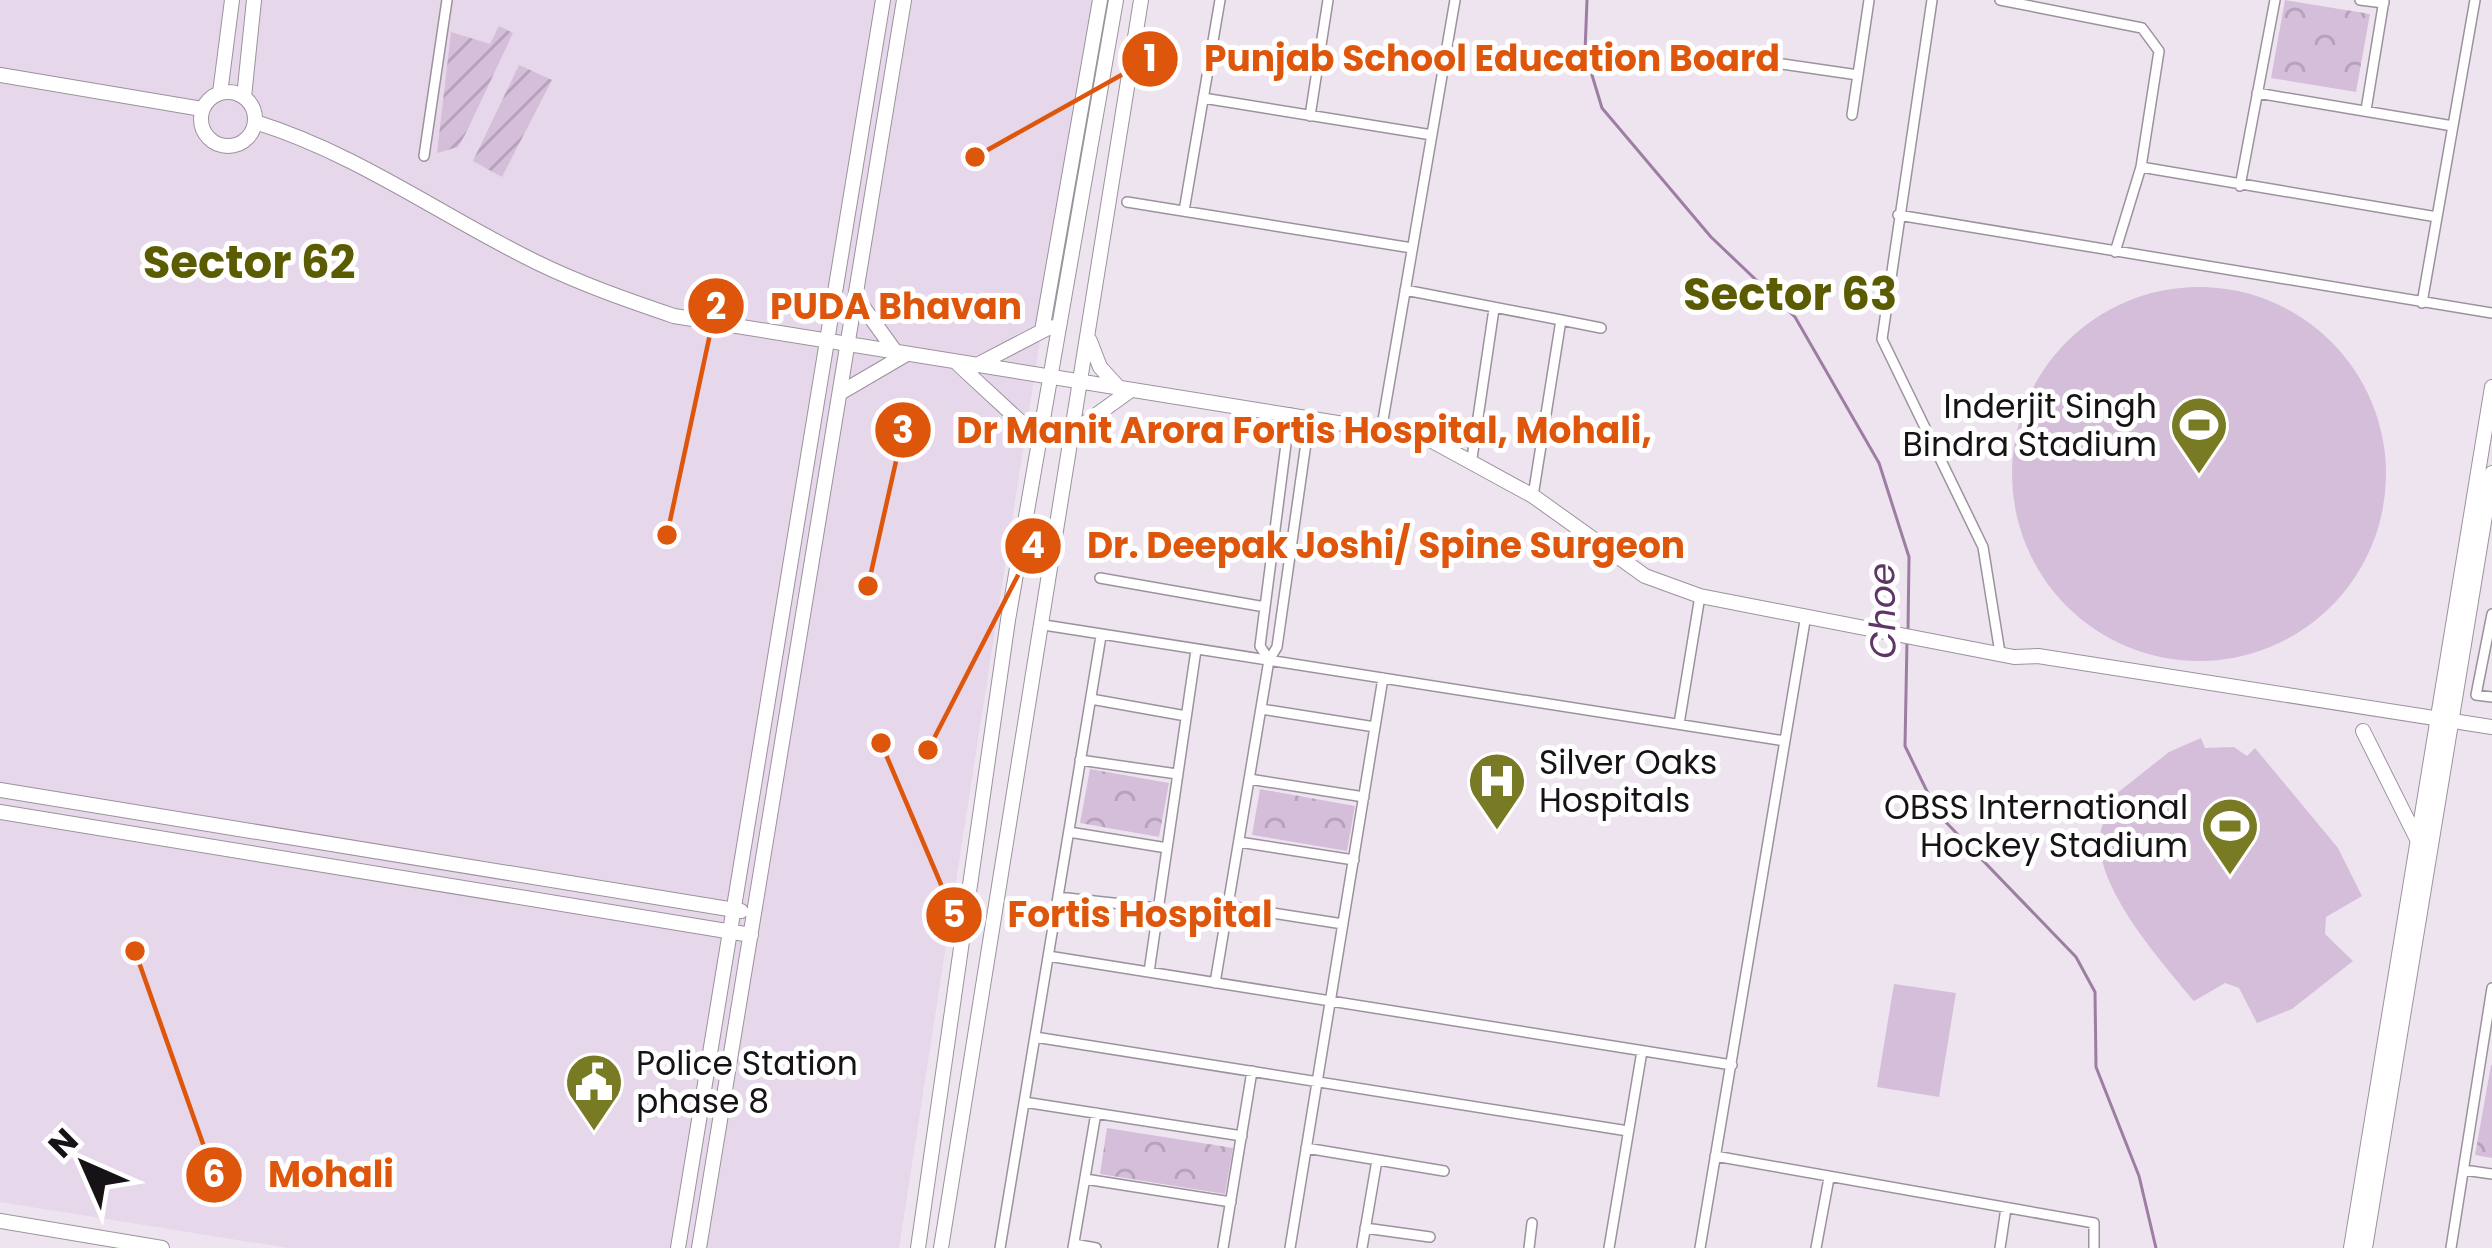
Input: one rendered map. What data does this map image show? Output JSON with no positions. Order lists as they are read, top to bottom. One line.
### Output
{"districts":["Sector 62","Sector 63"],"water":["Choe"],"places":{"other":["Punjab School Education Board","PUDA Bhavan","Dr Manit Arora Fortis Hospital, Mohali,","Fortis Hospital","Dr. Deepak Joshi/ Spine Surgeon","Mohali"],"sports":["Inderjit Singh Bindra Stadium","OBSS International Hockey Stadium"],"hospital":["Silver Oaks Hospitals"],"public building":["Police Station phase 8"]},"north":"top left"}
